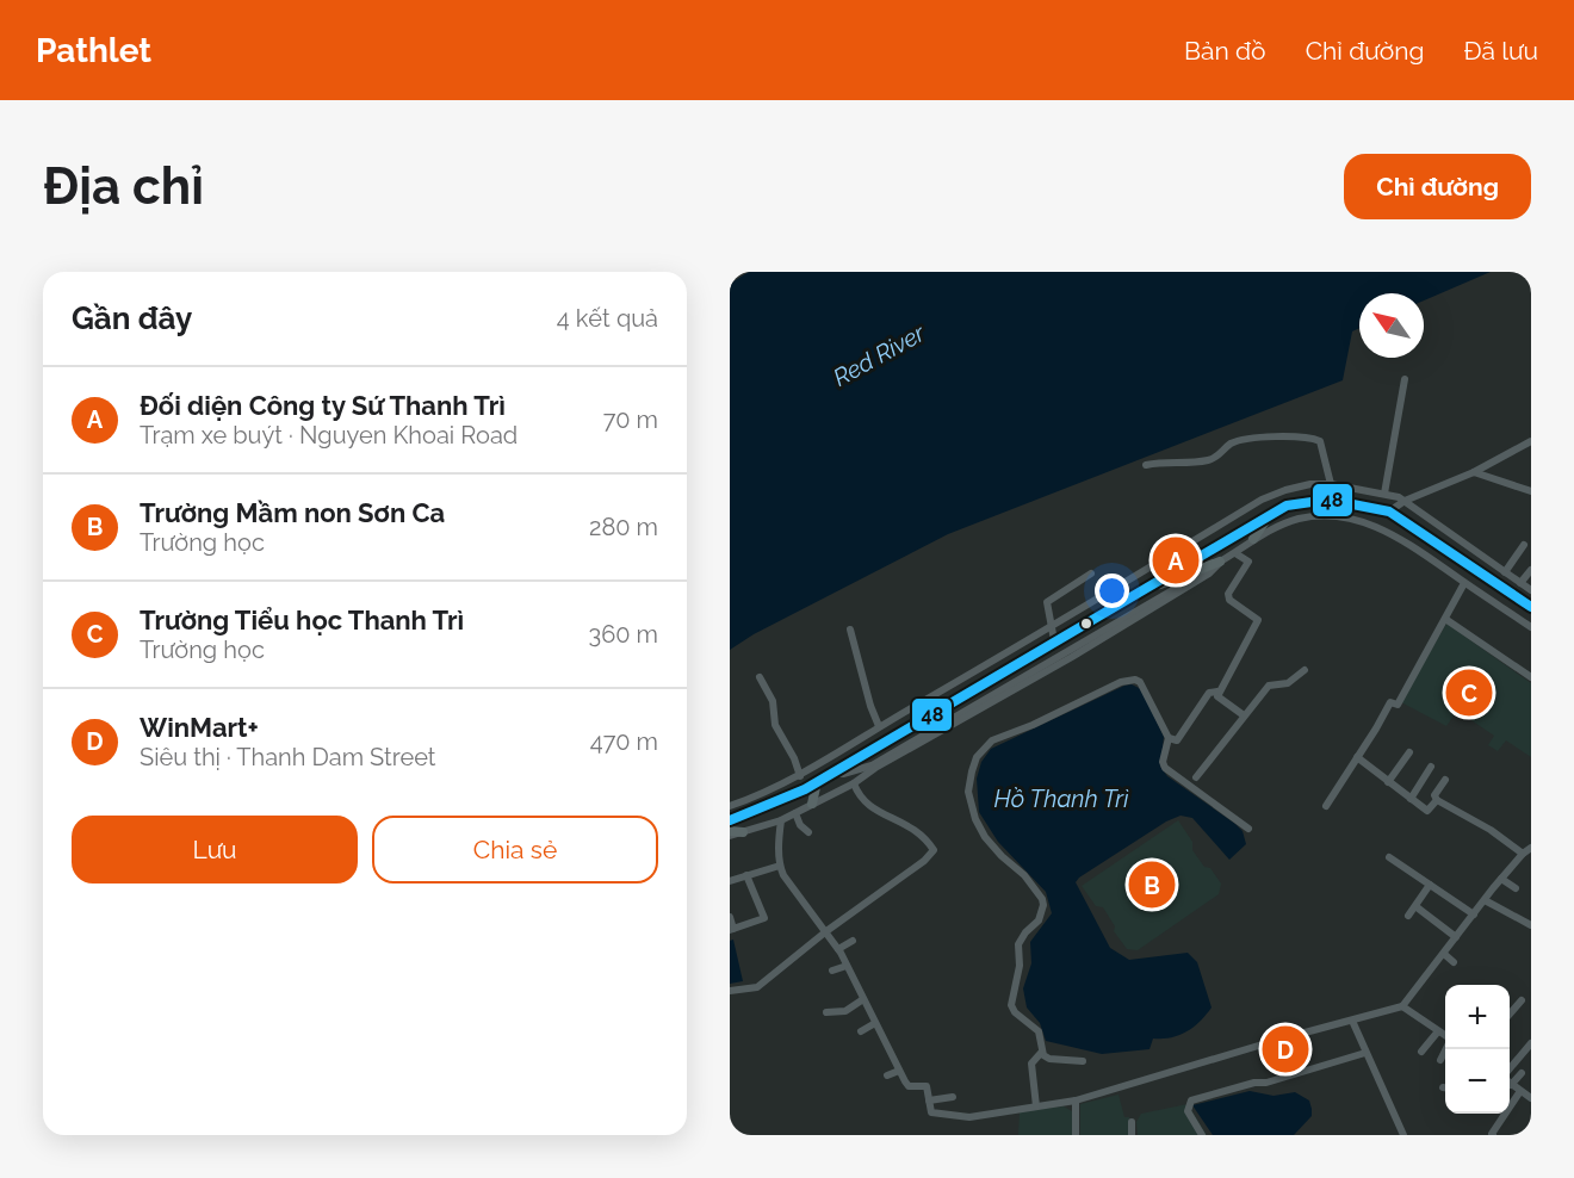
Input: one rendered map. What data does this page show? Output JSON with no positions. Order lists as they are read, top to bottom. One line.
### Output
{"water":["Red River","Hồ Thanh Trì"],"lines":["transit line 48"],"north":"top left","page":{"header":"Pathlet","nav":["Bản đồ","Chỉ đường","Đã lưu"],"buttons":["Chỉ đường",["Lưu","Chia sẻ"]],"title":"Địa chỉ","heading":["Gần đây","4 kết quả"],"list":[{"mark":"A","name":"Đối diện Công ty Sứ Thanh Trì","note":"Trạm xe buýt · Nguyen Khoai Road","value":"70 m"},{"mark":"B","name":"Trường Mầm non Sơn Ca","note":"Trường học","value":"280 m"},{"mark":"C","name":"Trường Tiểu học Thanh Trì","note":"Trường học","value":"360 m"},{"mark":"D","name":"WinMart+","note":"Siêu thị · Thanh Dam Street","value":"470 m"}],"pins":["A","C","B","D"],"map_buttons":["+","−"]}}
